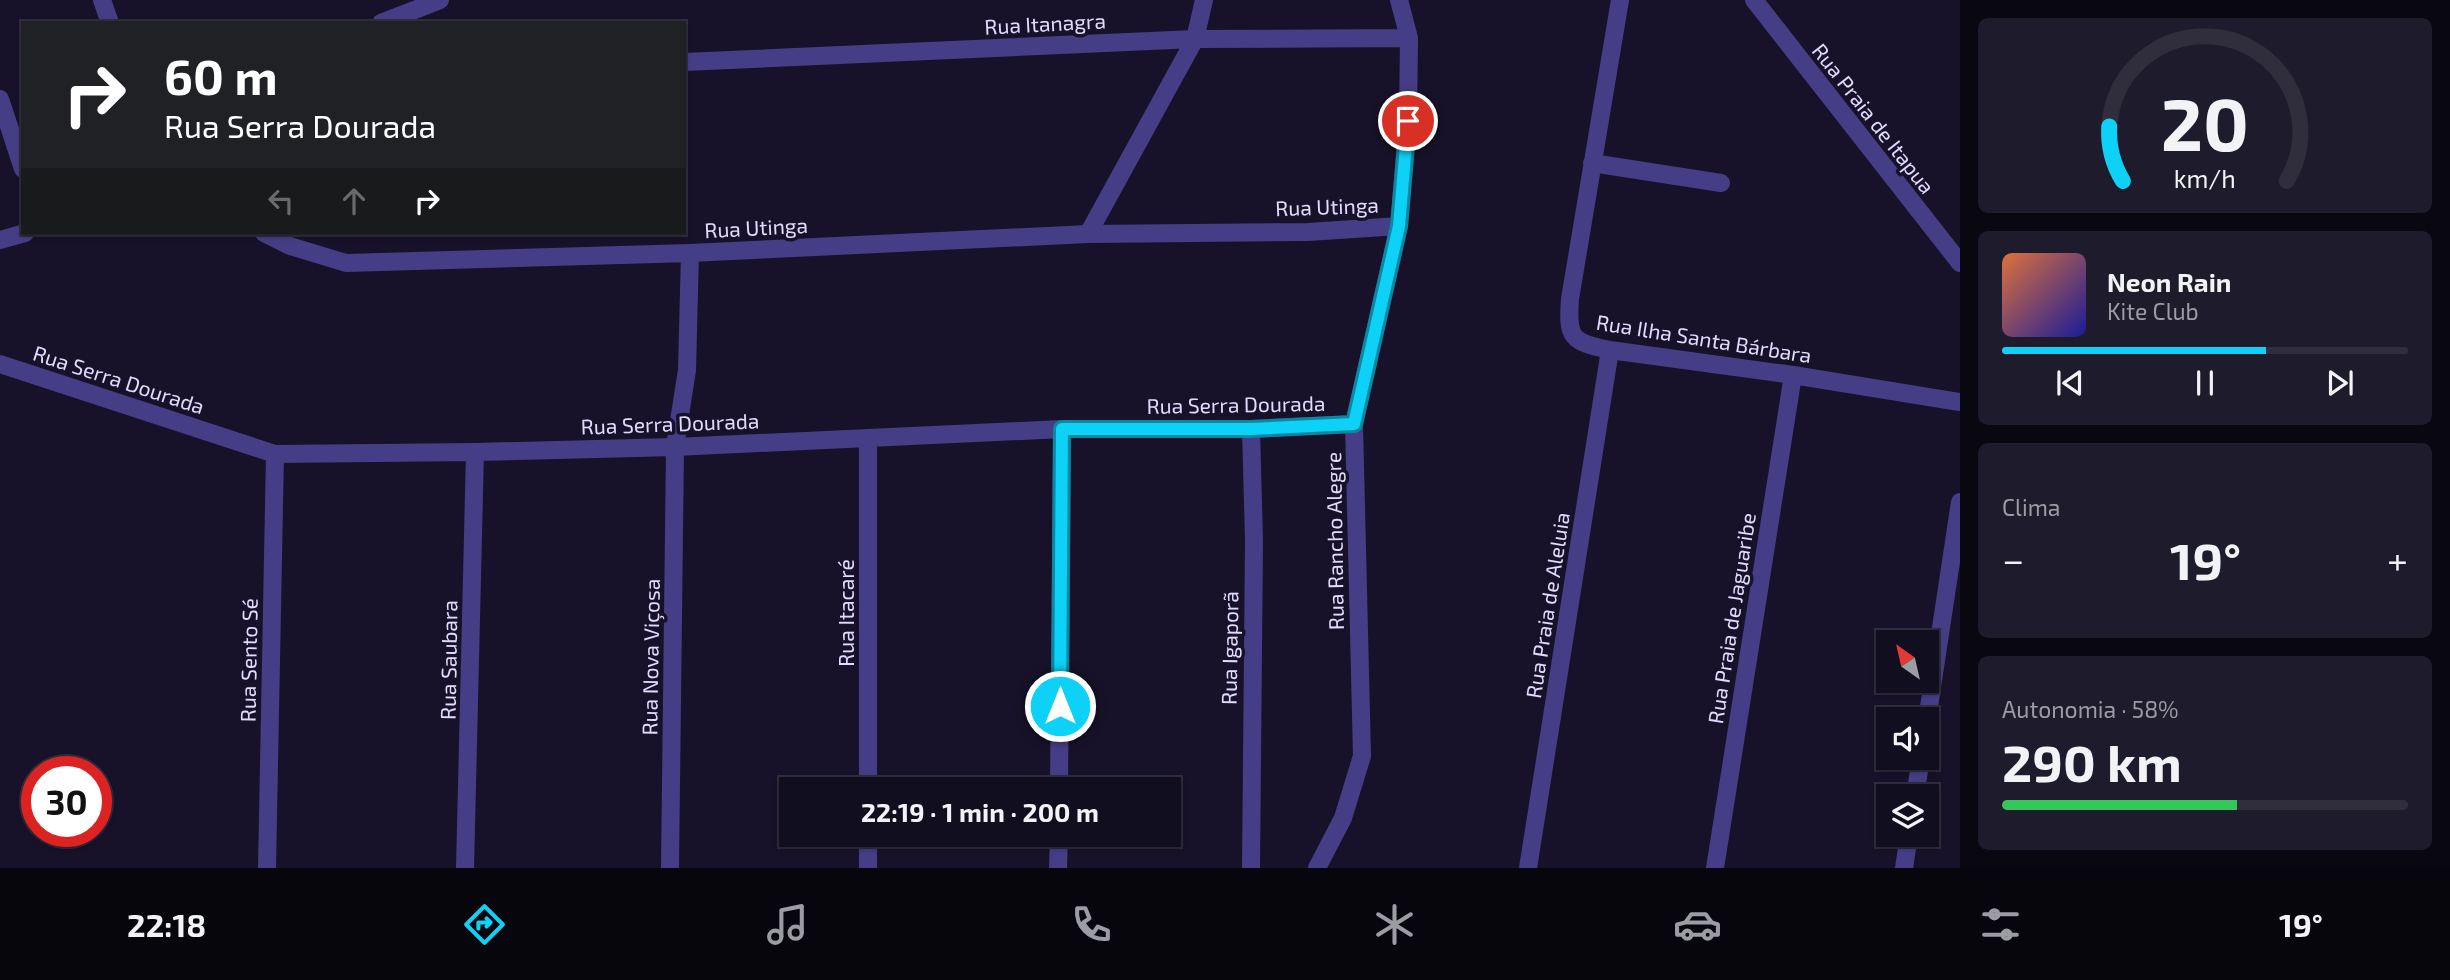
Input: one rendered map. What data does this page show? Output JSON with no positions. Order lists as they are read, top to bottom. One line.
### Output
{"streets":{"street":["Rua Itanagra","Rua Praia de Itapua","Rua Utinga","Rua Ilha Santa Bárbara","Rua Serra Dourada","Rua Rancho Alegre","Rua Praia de Aleluia","Rua Itacaré","Rua Praia de Jaguaribe","Rua Igaporã","Rua Nova Viçosa","Rua Sento Sé","Rua Saubara"]},"crossings":[["Rua Itanagra","Rua Rancho Alegre"],["Rua Utinga","Rua Rancho Alegre"],["Rua Utinga","Rua Nova Viçosa"],["Rua Ilha Santa Bárbara","Rua Praia de Aleluia"],["Rua Ilha Santa Bárbara","Rua Praia de Jaguaribe"],["Rua Serra Dourada","Rua Rancho Alegre"],["Rua Serra Dourada","Rua Itacaré"],["Rua Serra Dourada","Rua Igaporã"],["Rua Serra Dourada","Rua Nova Viçosa"],["Rua Serra Dourada","Rua Sento Sé"],["Rua Serra Dourada","Rua Saubara"]],"north":"top left","page":{"turn":["60 m","Rua Serra Dourada"],"song":["Neon Rain","Kite Club"],"tile":["Clima",["Autonomia · 58%","290 km"]],"heat":["−","19°","+"],"limit":"30","trip":"22:19 · 1 min · 200 m","tabs":["22:18","19°"],"gauge":["20","km/h"]}}
